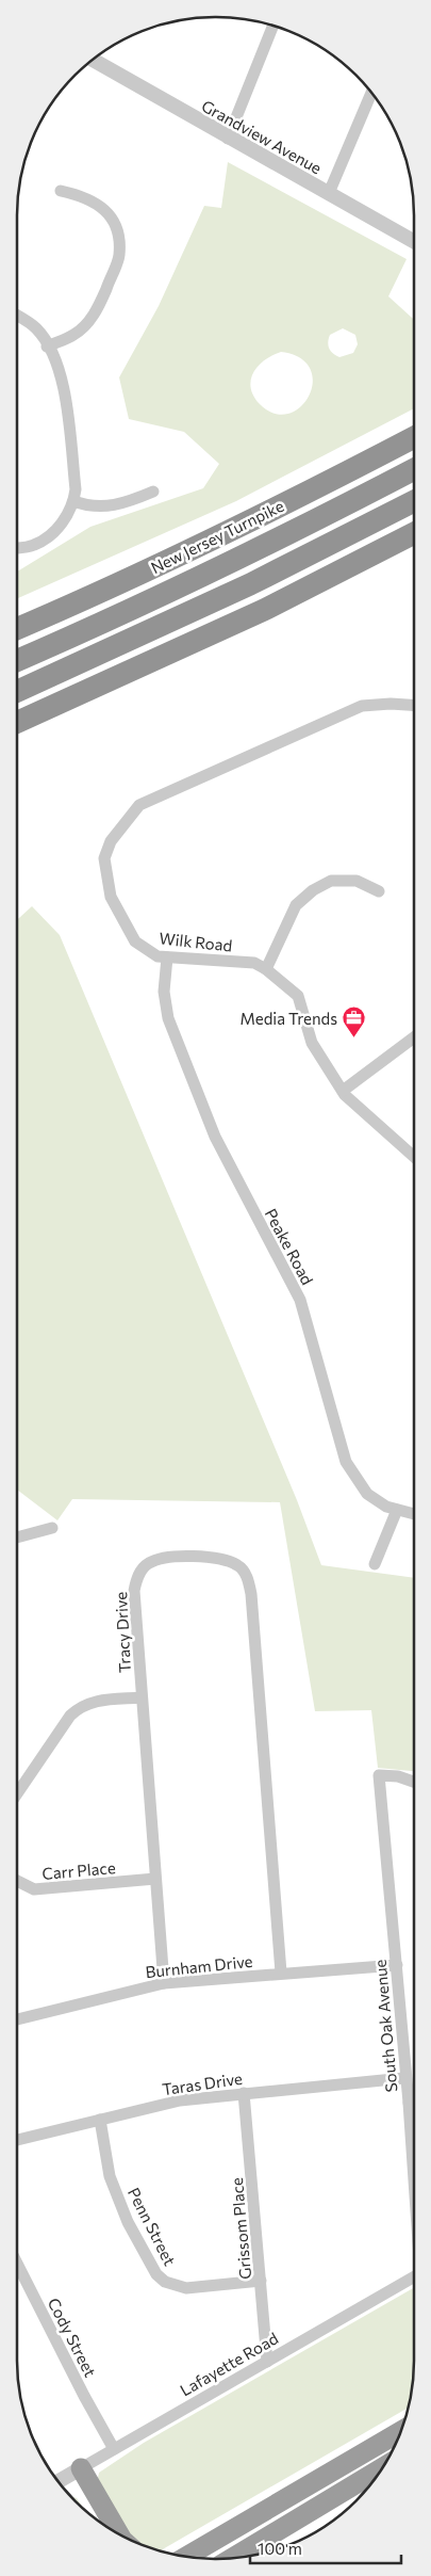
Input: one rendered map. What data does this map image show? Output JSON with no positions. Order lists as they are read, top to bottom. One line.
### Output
{"streets":{"highway":["New Jersey Turnpike"],"street":["Grandview Avenue","Wilk Road","Peake Road","Tracy Drive","Carr Place","Burnham Drive","South Oak Avenue","Taras Drive","Penn Street","Grissom Place","Cody Street","Lafayette Road"]},"crossings":[["Wilk Road","Peake Road"],["Tracy Drive","Carr Place"],["Tracy Drive","Burnham Drive"],["Burnham Drive","South Oak Avenue"],["South Oak Avenue","Taras Drive"],["Taras Drive","Penn Street"],["Taras Drive","Grissom Place"],["Penn Street","Grissom Place"],["Grissom Place","Lafayette Road"],["Cody Street","Lafayette Road"]],"places":{"office":["Media Trends"]},"scale_bar":"100 m"}
